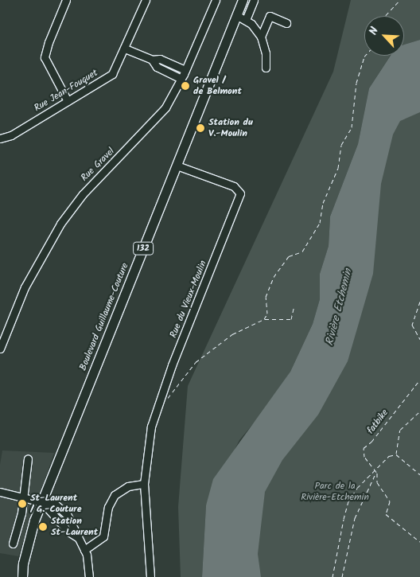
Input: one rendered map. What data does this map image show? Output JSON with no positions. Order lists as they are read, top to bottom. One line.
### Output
{"streets":{"main road":["132","Boulevard Guillaume-Couture"],"street":["Rue Jean-Fouquet","Rue Gravel","Rue du Vieux-Moulin"],"path":["fatbike"]},"crossings":[["Rue du Vieux-Moulin","Boulevard Guillaume-Couture"]],"water":["Rivière Etchemin"],"parks":["Parc de la Rivière-Etchemin"],"places":["Gravel / de Belmont","Station du V.-Moulin","St-Laurent / G.-Couture","Station St-Laurent"],"north":"top left"}
